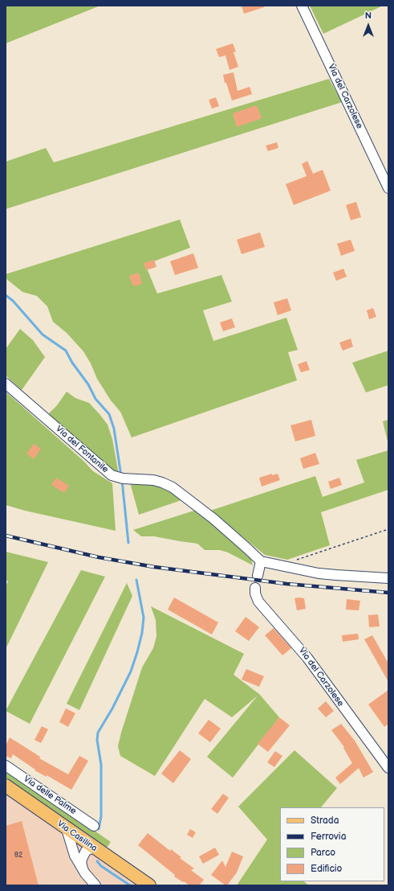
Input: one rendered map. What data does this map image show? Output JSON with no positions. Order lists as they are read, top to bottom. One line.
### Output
{"streets":{"main road":["Via Casilina"],"street":["Via del Carzolese","Via del Fontanile","Via delle Palme"]},"house_numbers":["82"],"legend":["Strada","Ferrovia","Parco","Edificio"],"north":"top"}
